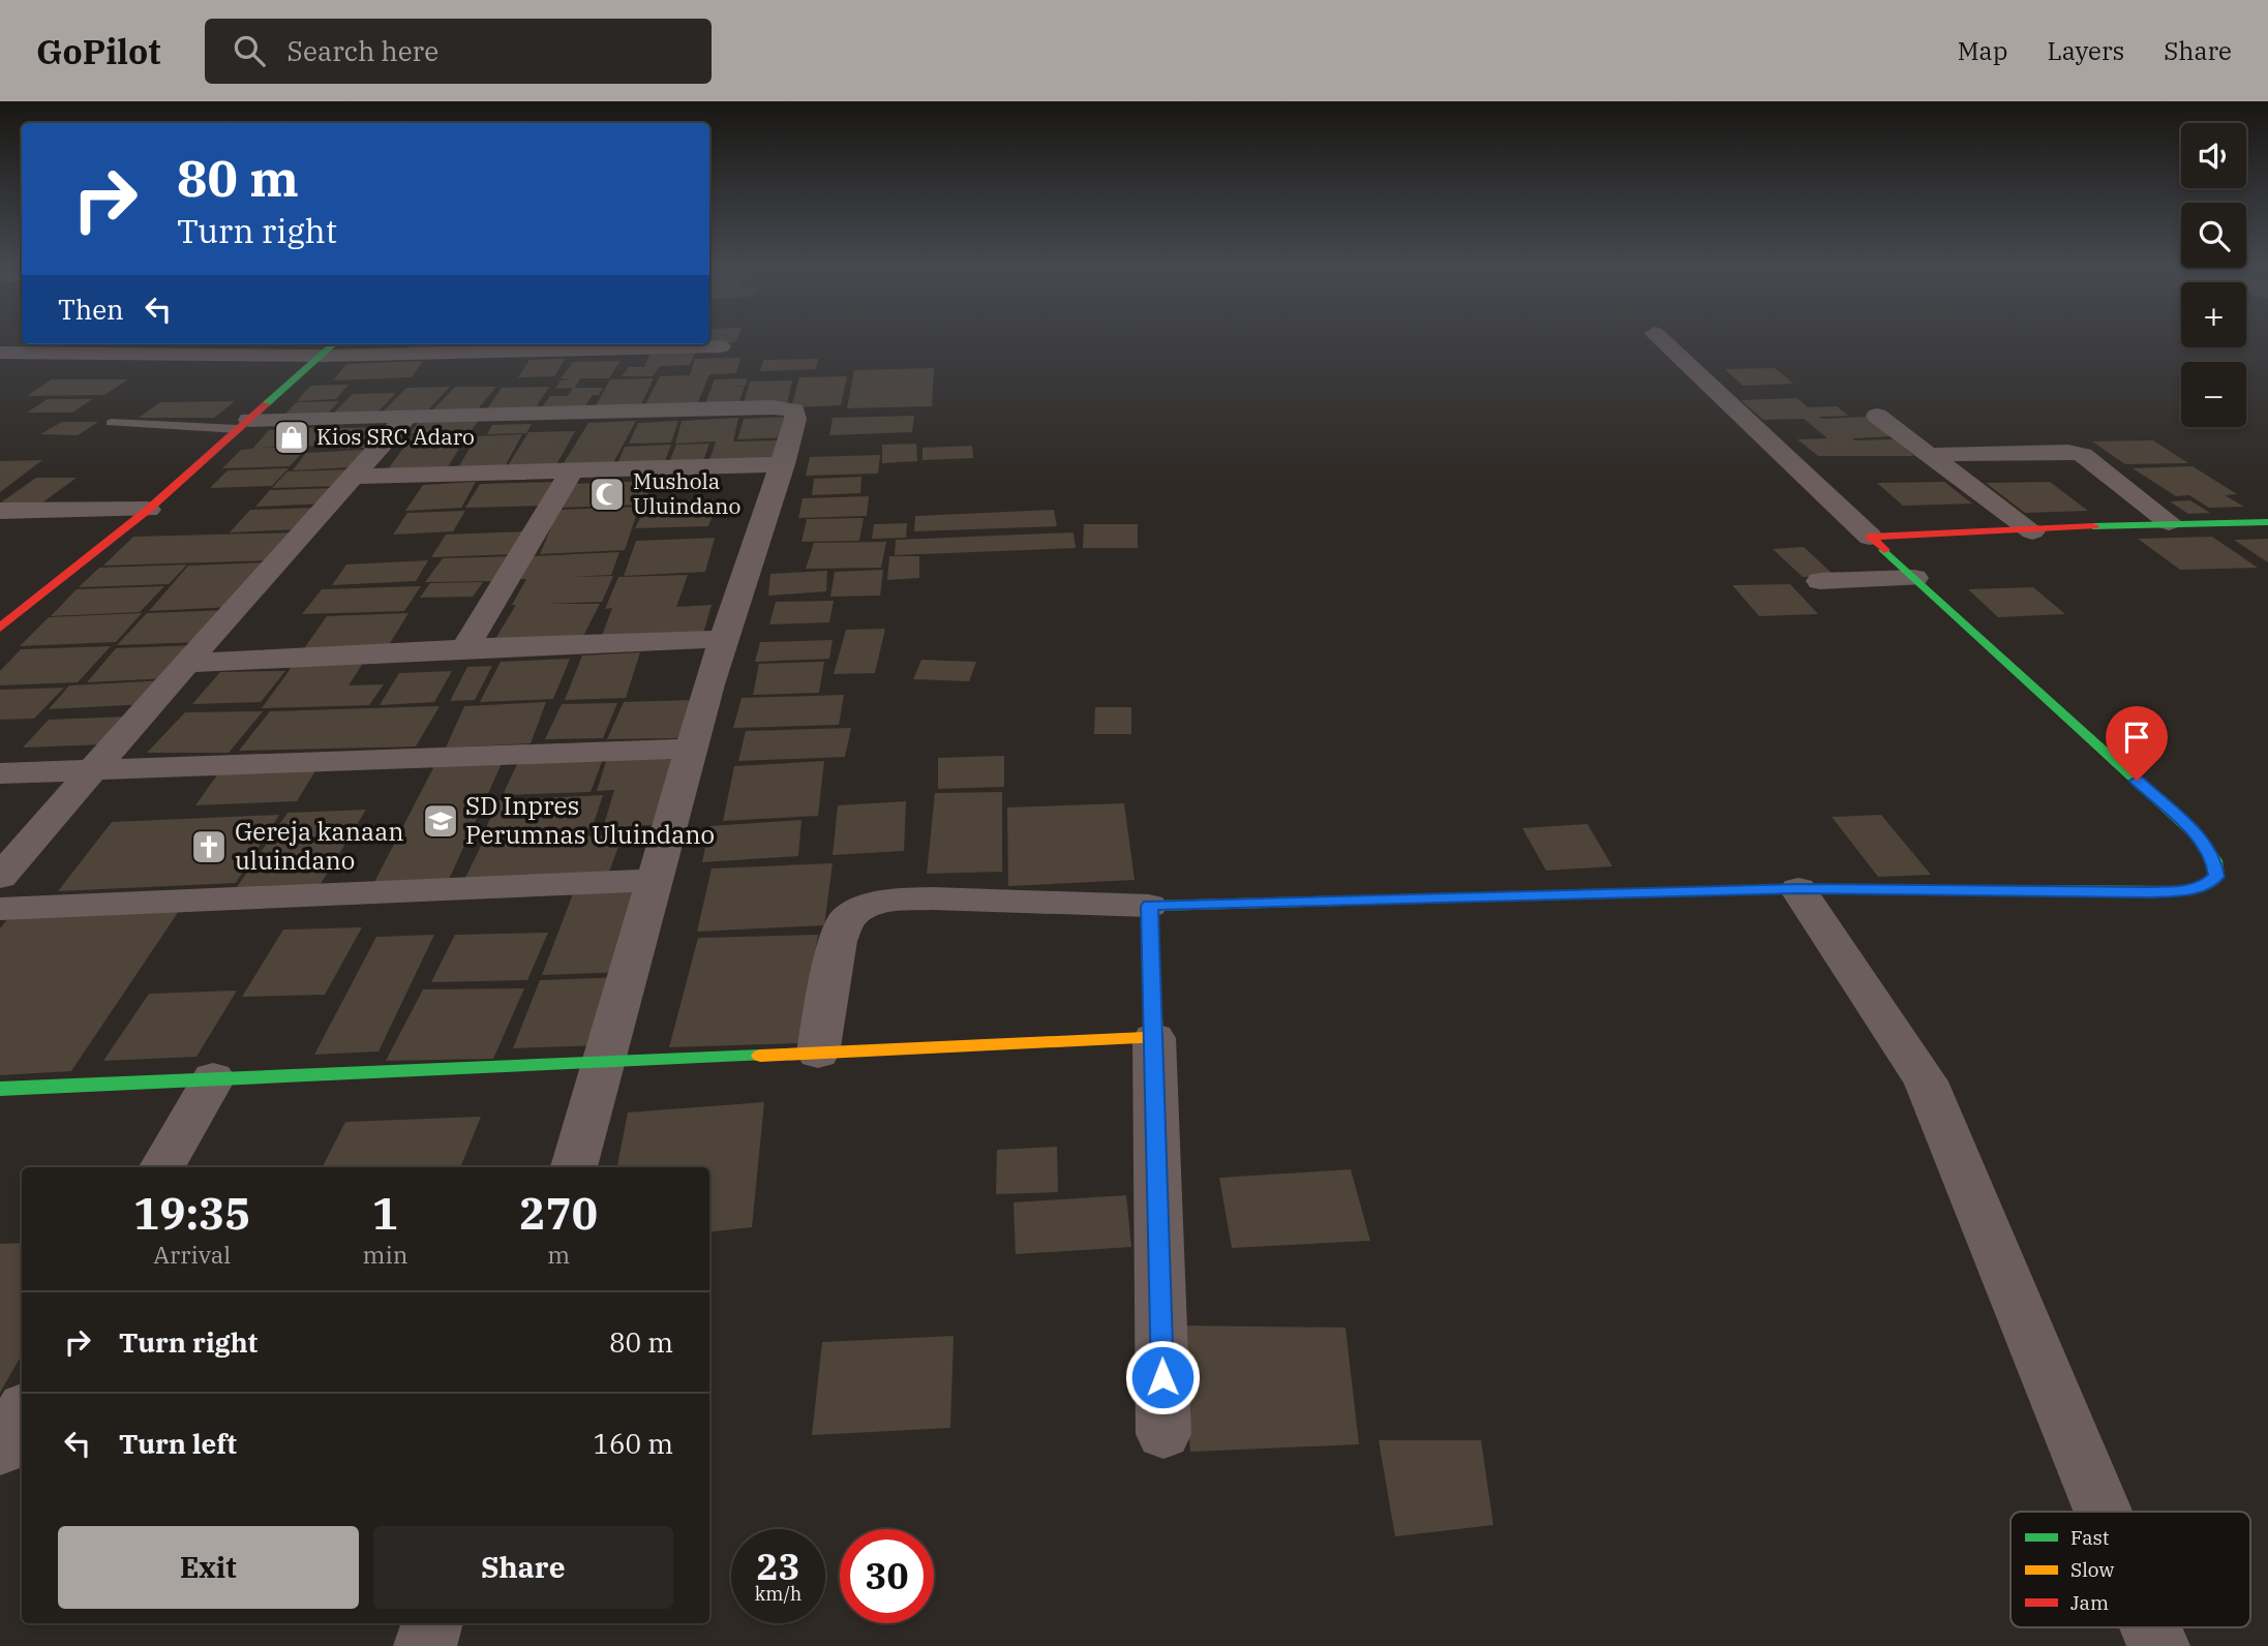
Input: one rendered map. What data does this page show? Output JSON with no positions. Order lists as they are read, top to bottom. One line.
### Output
{"places":{"shop":["Kios SRC Adaro"],"mosque":["Mushola Uluindano"],"school or university":["SD Inpres Perumnas Uluindano"],"church":["Gereja kanaan uluindano"]},"legend":["Fast","Slow","Jam"],"page":{"header":"GoPilot","search":"Search here","nav":["Map","Layers","Share"],"map_buttons":["+","−"],"turn":["80 m","Turn right"],"then":"Then","eta":["19:35","Arrival","1","min","270","m"],"list":[{"name":"Turn right","value":"80 m"},{"name":"Turn left","value":"160 m"}],"buttons":["Exit","Share"],"speed":"23 km/h","limit":"30"}}
